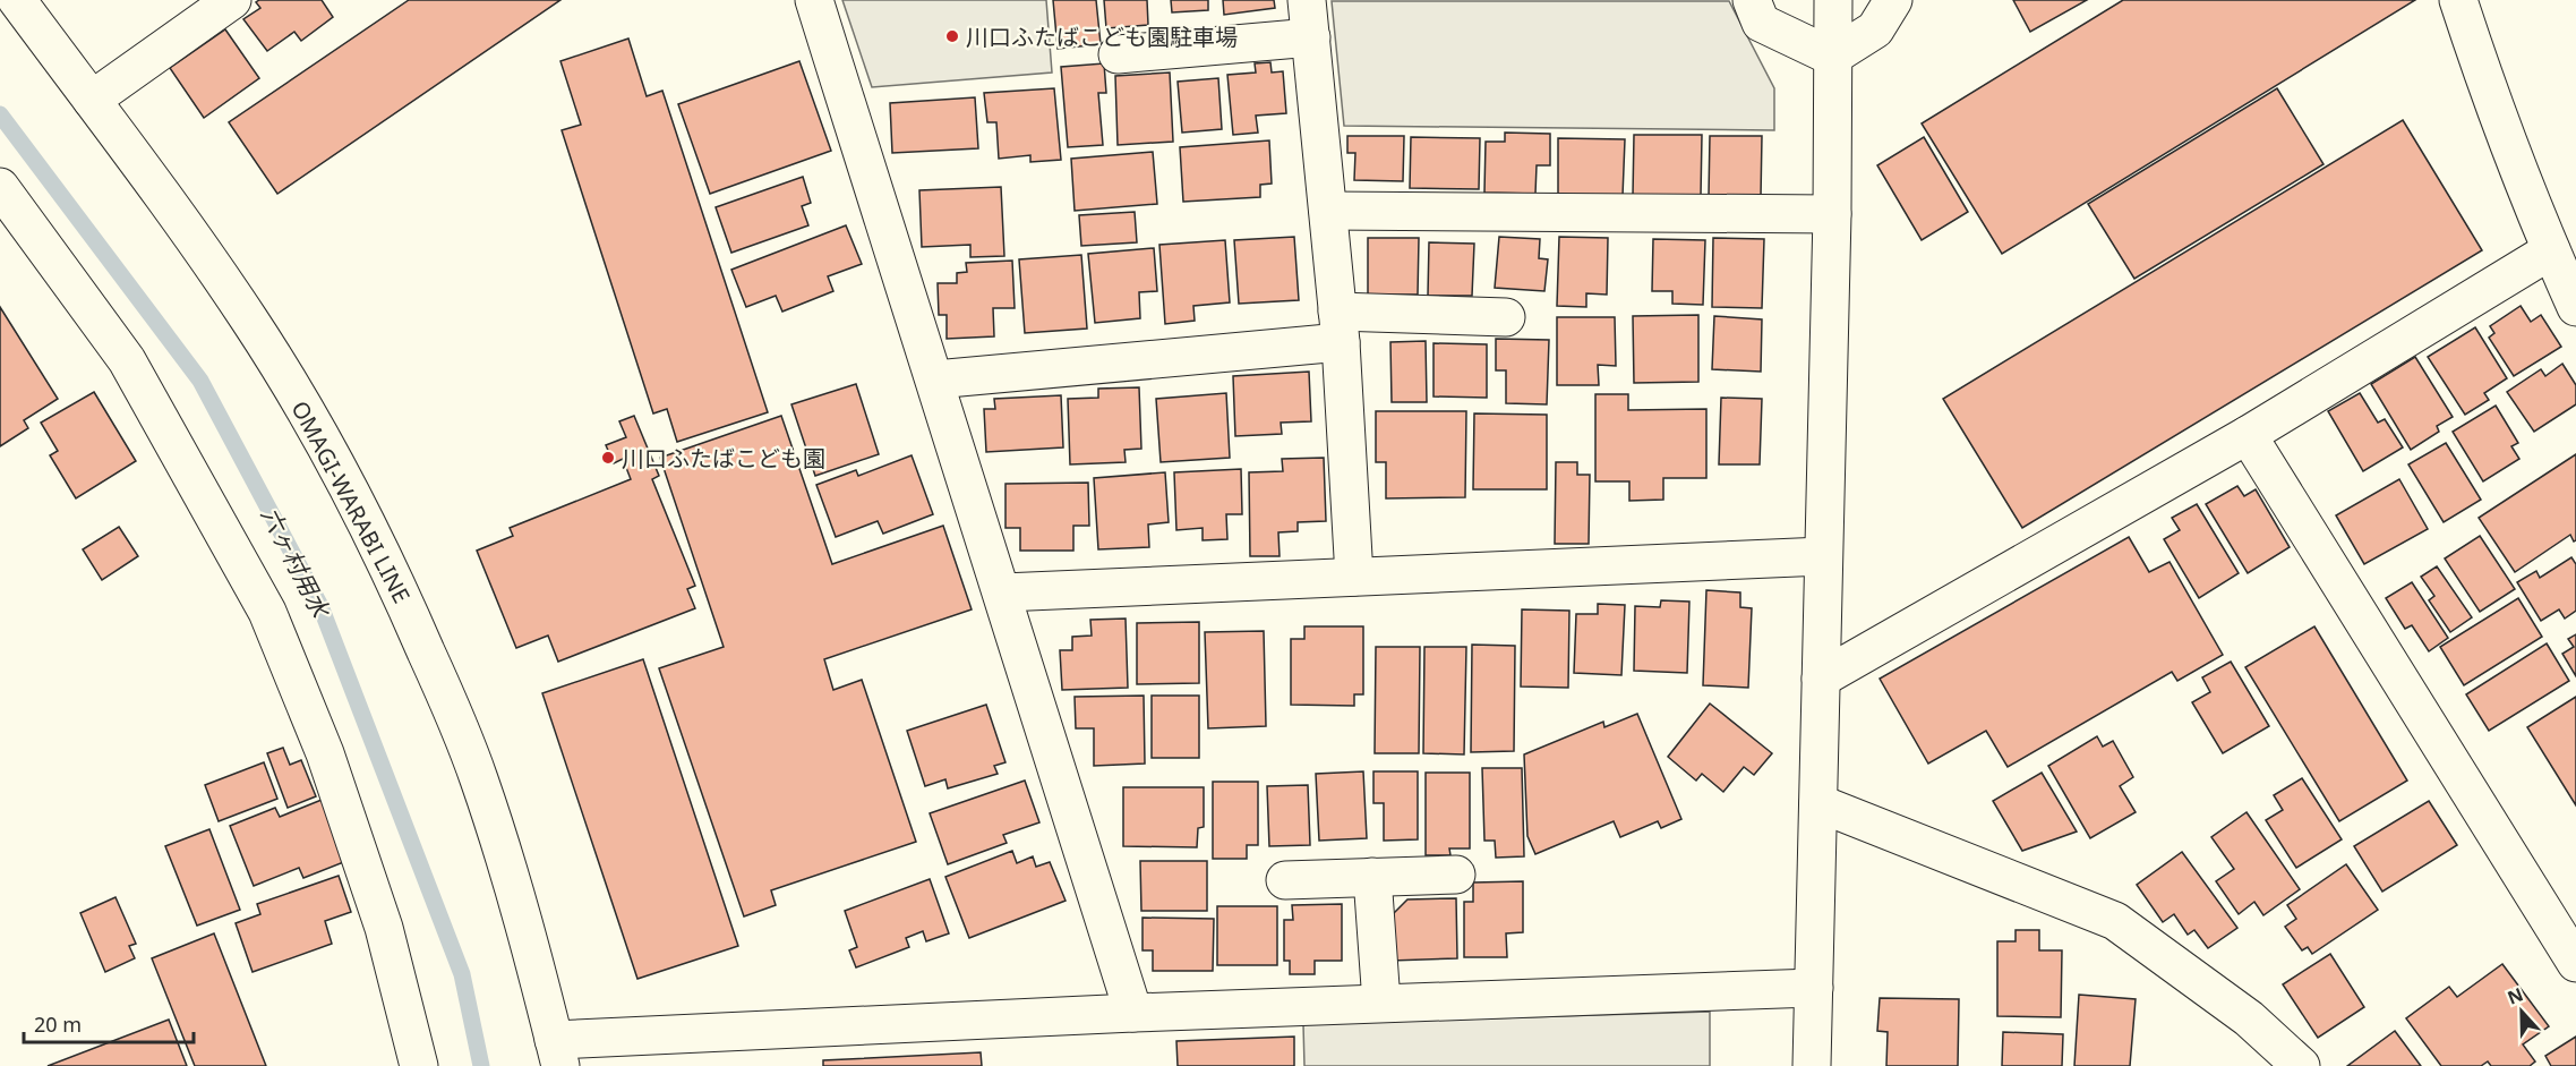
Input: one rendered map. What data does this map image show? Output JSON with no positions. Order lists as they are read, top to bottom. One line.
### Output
{"streets":{"street":["OMAGI-WARABI LINE"]},"water":["六ヶ村用水"],"places":["川口ふたばこども園駐車場","川口ふたばこども園"],"scale_bar":"20 m","north":"top"}
